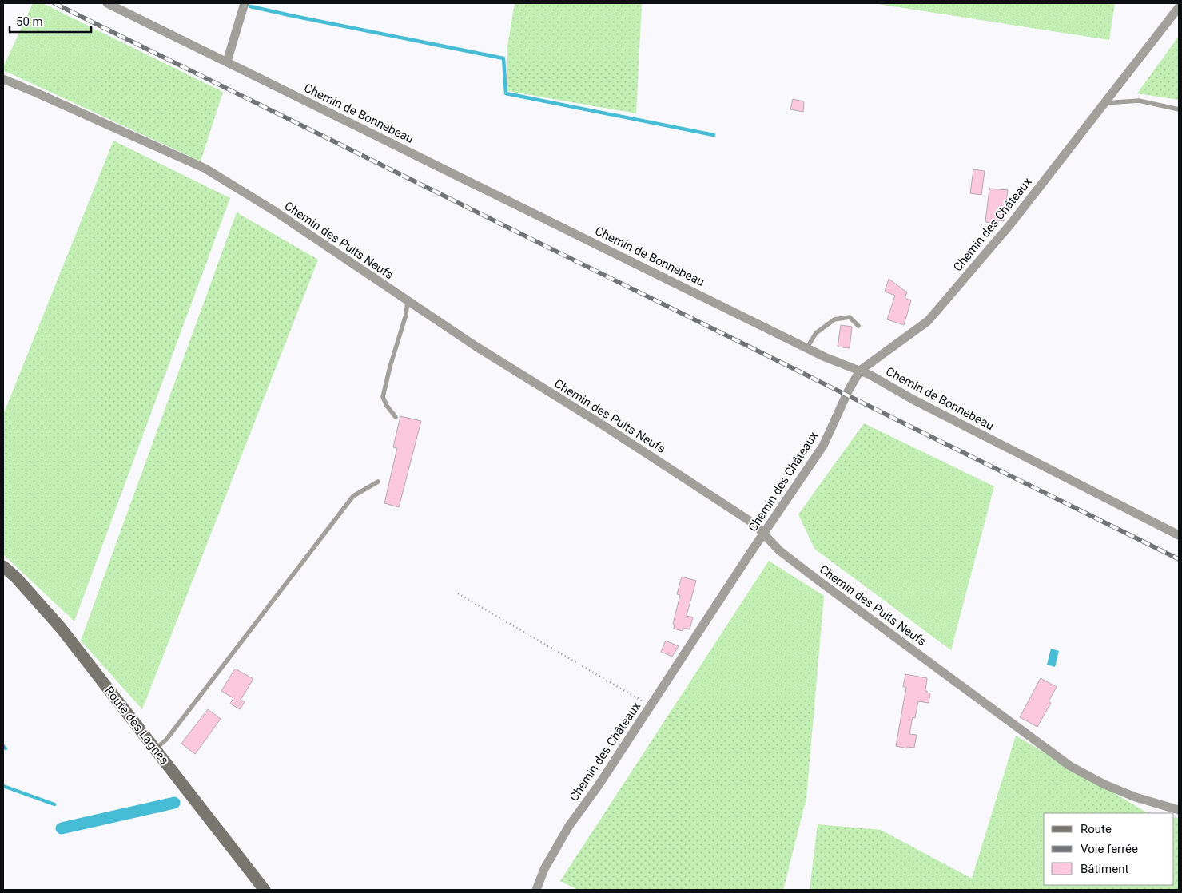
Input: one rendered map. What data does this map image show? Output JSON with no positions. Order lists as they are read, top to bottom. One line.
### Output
{"streets":{"street":["Chemin de Bonnebeau","Chemin des Châteaux","Chemin des Puits Neufs","Route des Lagnes"]},"crossings":[["Chemin de Bonnebeau","Chemin des Châteaux"],["Chemin des Châteaux","Chemin des Puits Neufs"]],"legend":["Route","Voie ferrée","Bâtiment"],"scale_bar":"50 m"}
